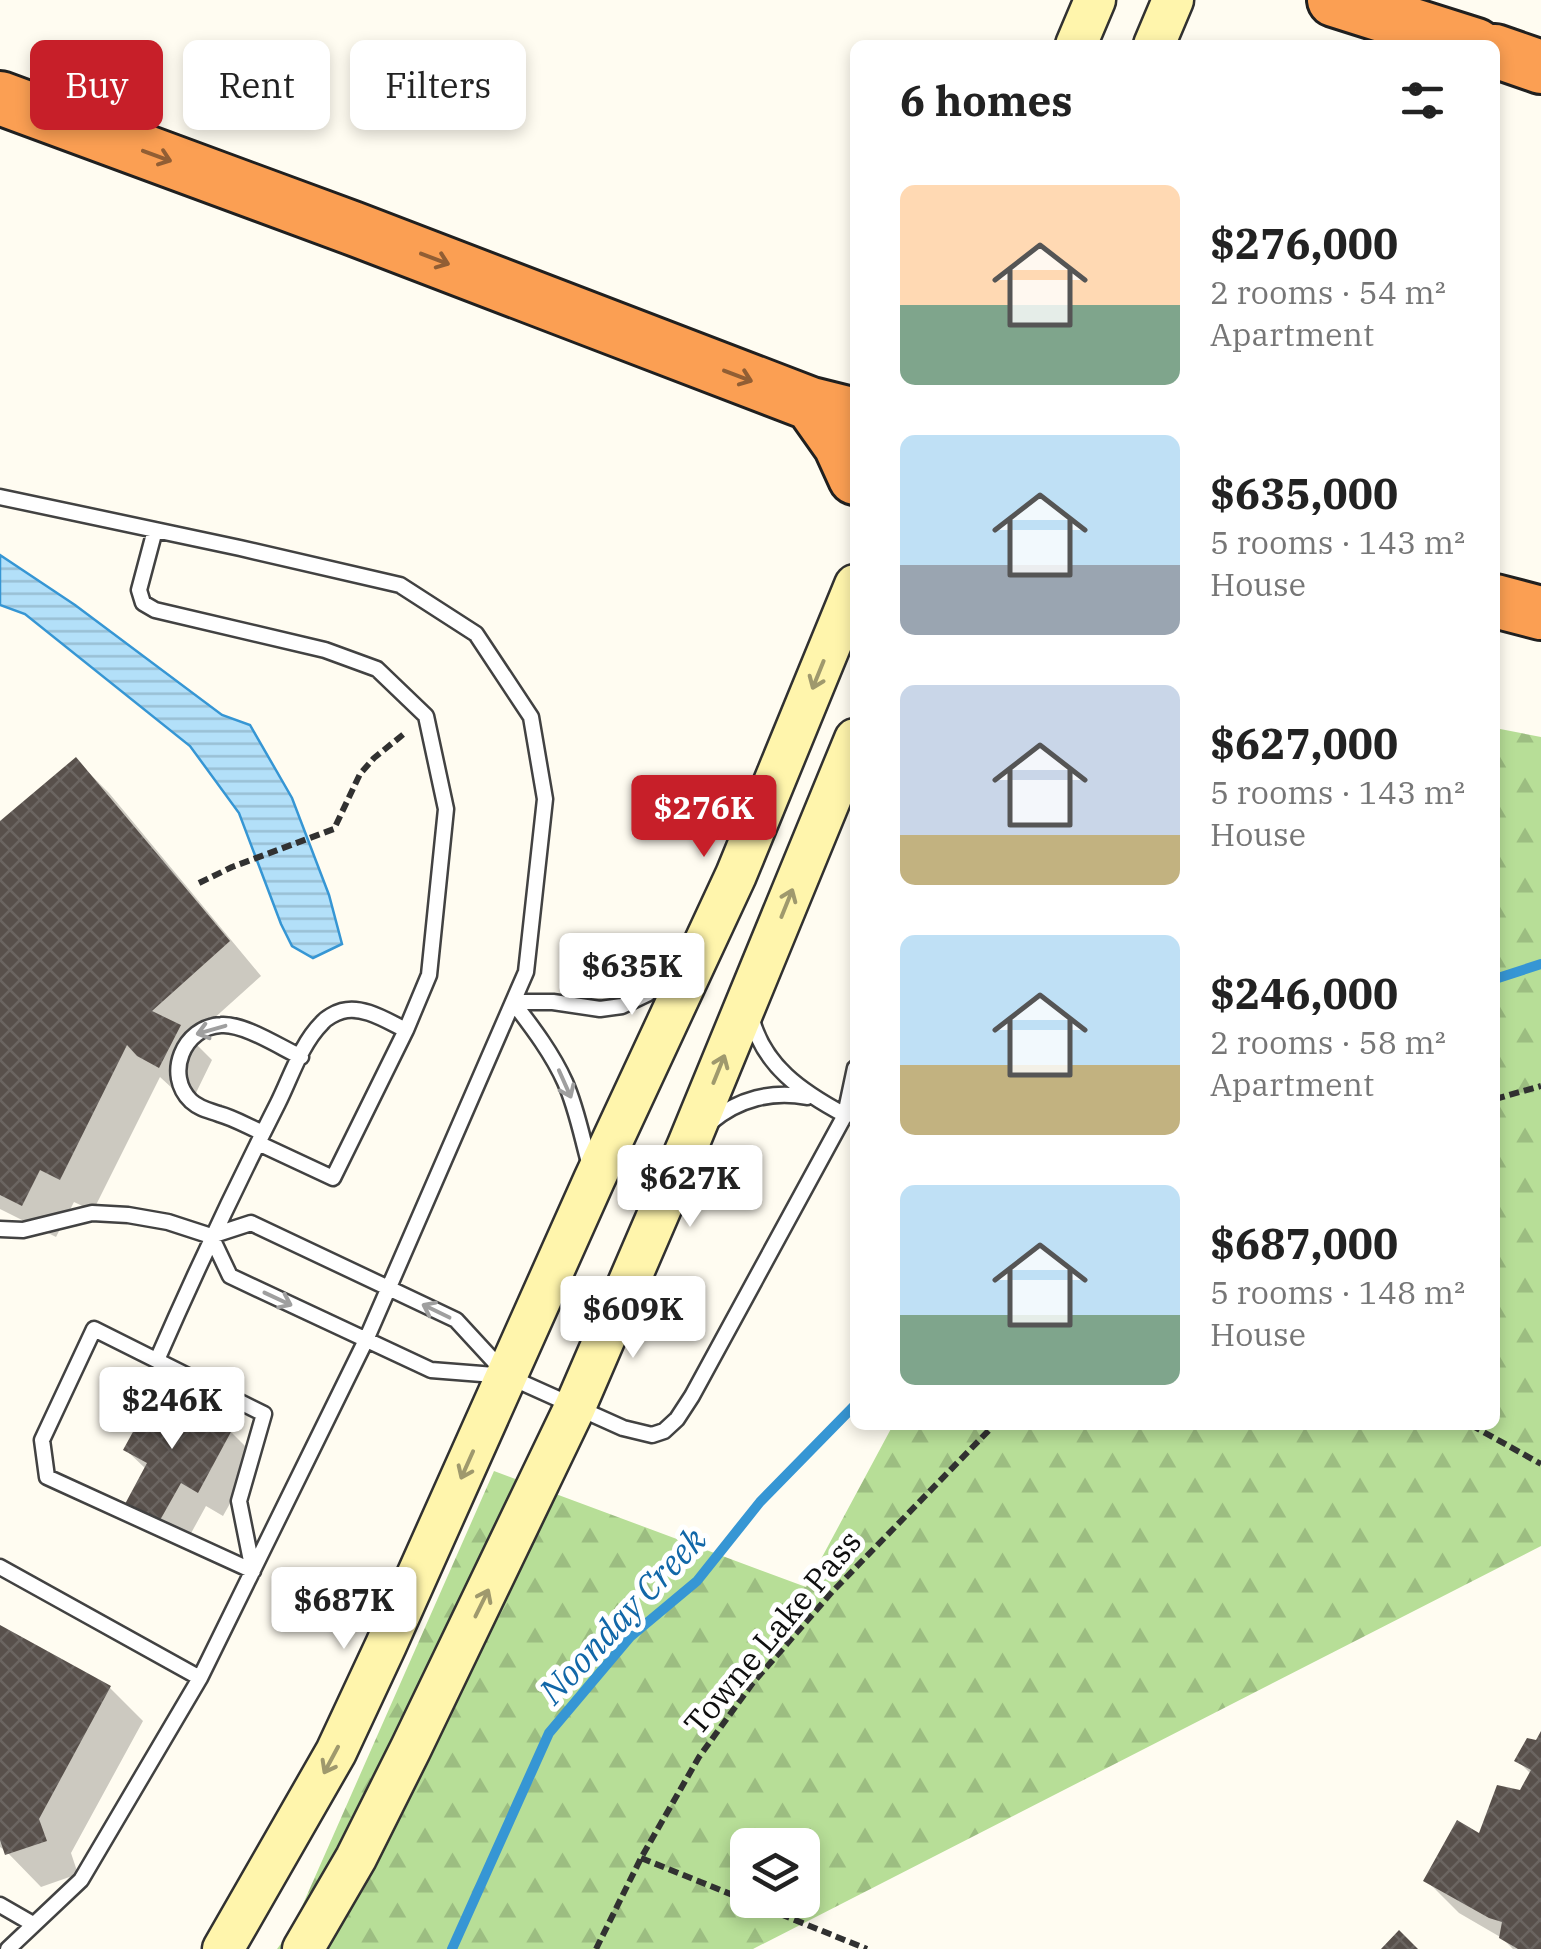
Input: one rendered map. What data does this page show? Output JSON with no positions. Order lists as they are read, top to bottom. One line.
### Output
{"streets":{"path":["Towne Lake Pass"]},"water":["Noonday Creek"],"page":{"chip":["Buy","Rent","Filters"],"heading":"6 homes","list":[{"name":"$276,000","note":"2 rooms · 54 m² · Apartment"},{"name":"$635,000","note":"5 rooms · 143 m² · House"},{"name":"$627,000","note":"5 rooms · 143 m² · House"},{"name":"$246,000","note":"2 rooms · 58 m² · Apartment"},{"name":"$687,000","note":"5 rooms · 148 m² · House"}],"price":["$276K","$635K","$627K","$609K","$246K","$687K"]}}
